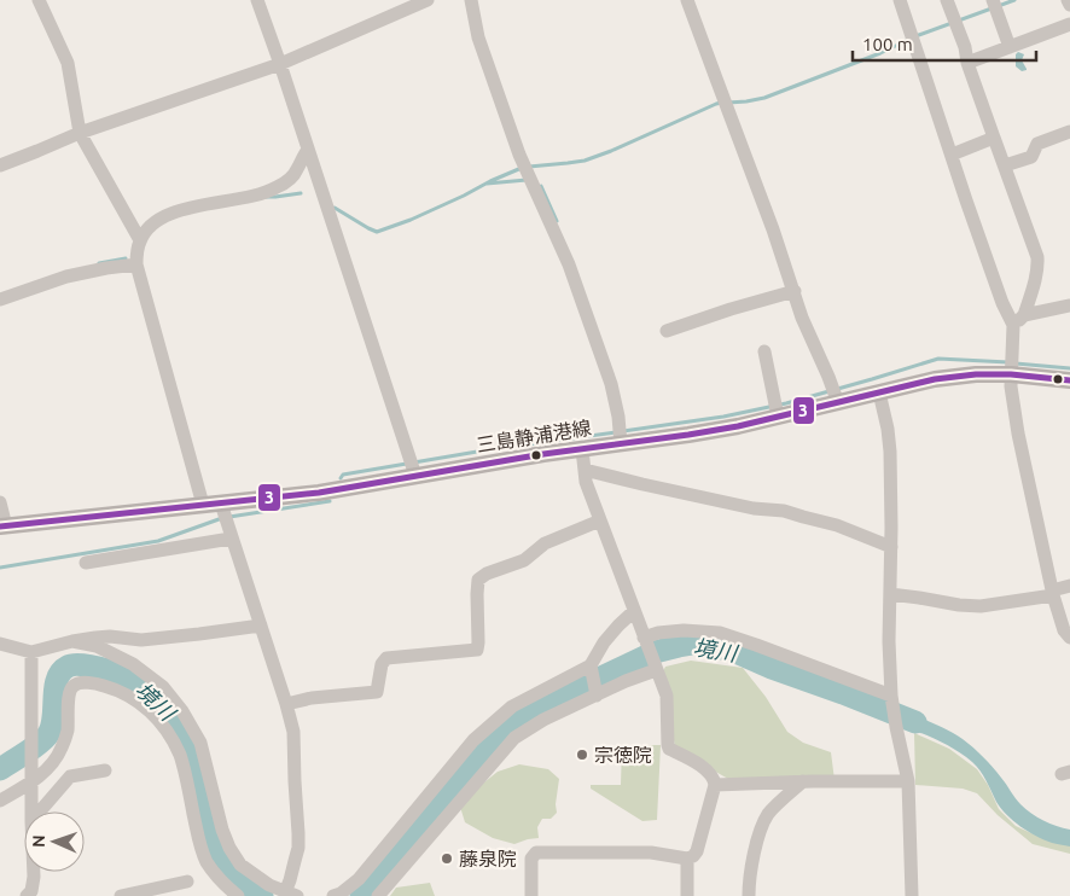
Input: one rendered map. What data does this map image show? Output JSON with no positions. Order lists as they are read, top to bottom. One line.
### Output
{"streets":{"main road":["三島静浦港線"]},"water":["境川"],"places":["宗徳院","藤泉院"],"lines":["transit line 3"],"scale_bar":"100 m","north":"left"}
